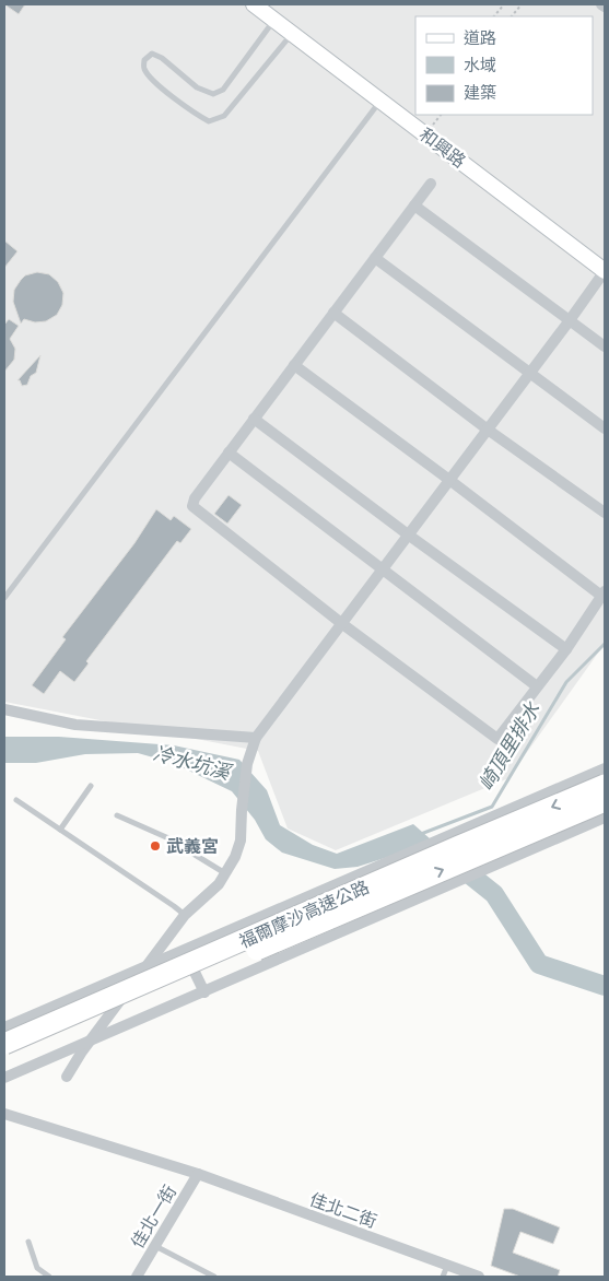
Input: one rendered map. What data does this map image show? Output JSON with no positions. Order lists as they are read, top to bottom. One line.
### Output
{"streets":{"highway":["福爾摩沙高速公路"],"street":["和興路","佳北二街","佳北一街"]},"crossings":[["佳北二街","佳北一街"]],"water":["崎頂里排水","冷水坑溪"],"places":["武義宮"],"legend":["道路","水域","建築"]}
